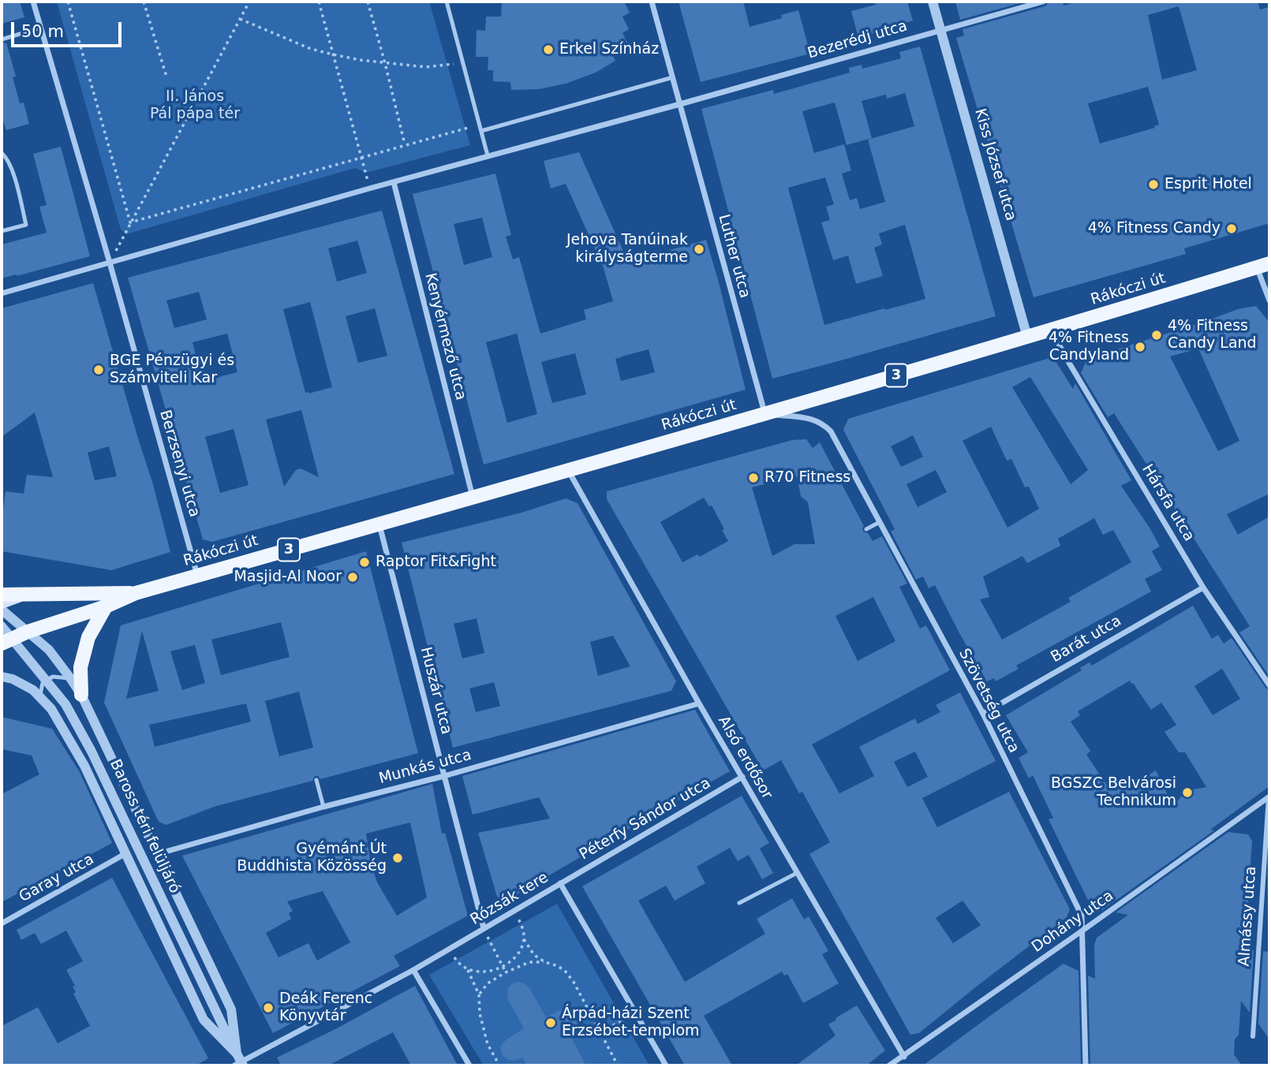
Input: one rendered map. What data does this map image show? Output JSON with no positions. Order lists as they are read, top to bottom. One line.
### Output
{"streets":{"main road":["Rákóczi út","3"],"street":["Bezerédj utca","Kiss József utca","Luther utca","Kenyérmező utca","Berzsenyi utca","Hársfa utca","Barát utca","Huszár utca","Szövetség utca","Alsó erdősor","Munkás utca","Péterfy Sándor utca","Baross téri felüljáró","Garay utca","Rózsák tere","Almássy utca","Dohány utca"]},"crossings":[["Bezerédj utca","Kiss József utca"],["Bezerédj utca","Luther utca"],["Kiss József utca","Rákóczi út"],["Luther utca","Rákóczi út"],["Luther utca","Szövetség utca"],["Rákóczi út","Kenyérmező utca"],["Rákóczi út","3"],["Rákóczi út","Berzsenyi utca"],["Rákóczi út","Hársfa utca"],["Rákóczi út","Huszár utca"],["Rákóczi út","Szövetség utca"],["Rákóczi út","Alsó erdősor"],["Hársfa utca","Barát utca"],["Barát utca","Szövetség utca"],["Huszár utca","Munkás utca"],["Huszár utca","Rózsák tere"],["Szövetség utca","Dohány utca"],["Alsó erdősor","Munkás utca"],["Alsó erdősor","Péterfy Sándor utca"],["Alsó erdősor","Dohány utca"],["Péterfy Sándor utca","Rózsák tere"],["Almássy utca","Dohány utca"]],"parks":["II. János Pál pápa tér"],"places":["Erkel Színház","Esprit Hotel","4% Fitness Candy","Jehova Tanúinak királyságterme","4% Fitness Candy Land","4% Fitness Candyland","BGE Pénzügyi és Számviteli Kar","R70 Fitness","Raptor Fit&Fight","Masjid-Al Noor","BGSZC Belvárosi Technikum","Gyémánt Út Buddhista Közösség","Deák Ferenc Könyvtár","Árpád-házi Szent Erzsébet-templom"],"scale_bar":"50 m"}
